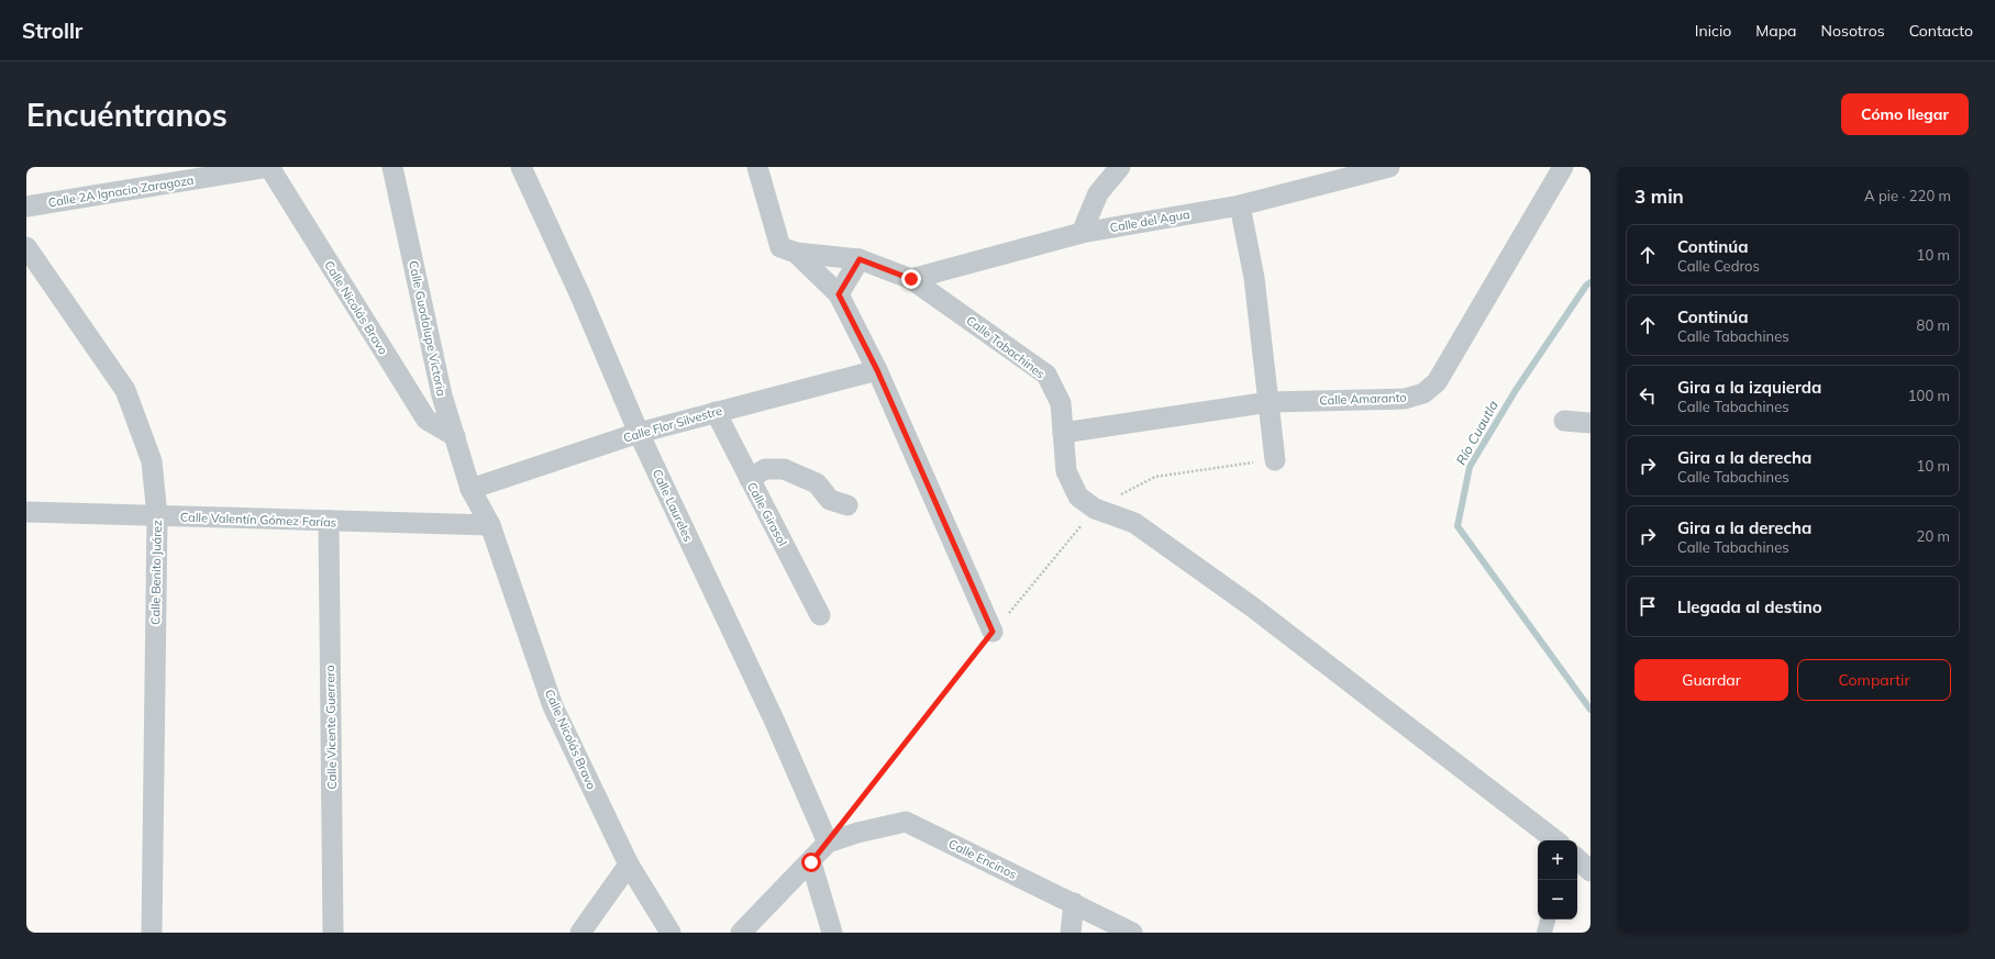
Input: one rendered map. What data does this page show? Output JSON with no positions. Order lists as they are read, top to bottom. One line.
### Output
{"streets":{"street":["Calle 2A Ignacio Zaragoza","Calle del Agua","Calle Nicolás Bravo","Calle Guadalupe Victoria","Calle Tabachines","Calle Amaranto","Calle Flor Silvestre","Calle Laureles","Calle Girasol","Calle Valentín Gómez Farías","Calle Benito Juárez","Calle Vicente Guerrero","Calle Encinos"]},"crossings":[["Calle 2A Ignacio Zaragoza","Calle Nicolás Bravo"],["Calle del Agua","Calle Tabachines"],["Calle Nicolás Bravo","Calle Guadalupe Victoria"],["Calle Nicolás Bravo","Calle Flor Silvestre"],["Calle Nicolás Bravo","Calle Valentín Gómez Farías"],["Calle Guadalupe Victoria","Calle Flor Silvestre"],["Calle Tabachines","Calle Amaranto"],["Calle Tabachines","Calle Flor Silvestre"],["Calle Flor Silvestre","Calle Laureles"],["Calle Flor Silvestre","Calle Girasol"],["Calle Laureles","Calle Encinos"],["Calle Valentín Gómez Farías","Calle Benito Juárez"],["Calle Valentín Gómez Farías","Calle Vicente Guerrero"]],"water":["Río Cuautla"],"page":{"header":"Strollr","nav":["Inicio","Mapa","Nosotros","Contacto"],"buttons":["Cómo llegar",["Guardar","Compartir"]],"title":"Encuéntranos","heading":["3 min","A pie · 220 m"],"list":[["Continúa","Calle Cedros","10 m"],["Continúa","Calle Tabachines","80 m"],["Gira a la izquierda","Calle Tabachines","100 m"],["Gira a la derecha","Calle Tabachines","10 m"],["Gira a la derecha","Calle Tabachines","20 m"],"Llegada al destino"],"map_buttons":["+","−"]}}
